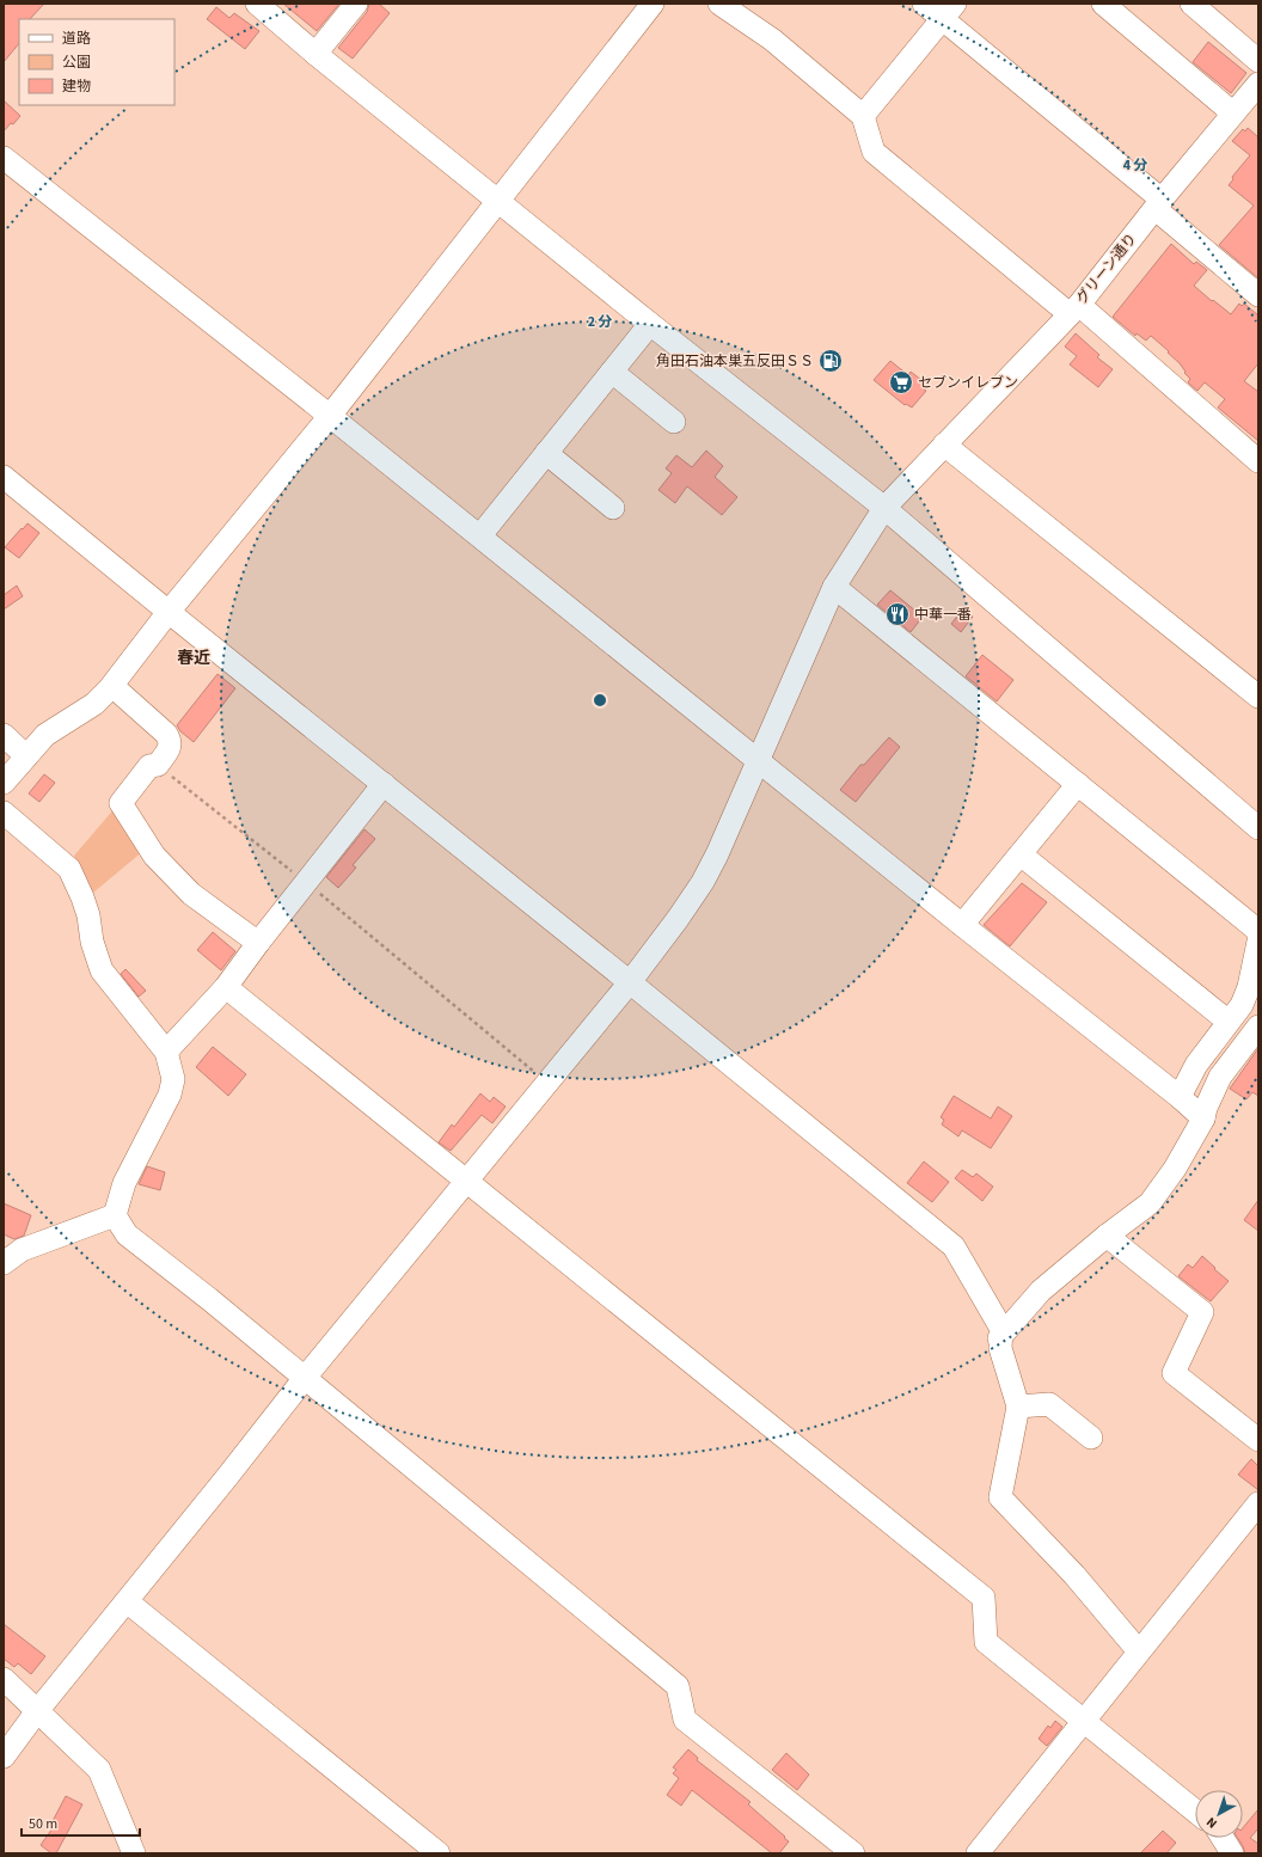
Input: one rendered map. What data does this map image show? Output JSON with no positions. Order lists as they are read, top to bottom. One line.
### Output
{"streets":{"street":["グリーン通り"]},"districts":["春近"],"places":{"fuel station":["角田石油本巣五反田ＳＳ"],"supermarket":["セブンイレブン"],"restaurant":["中華一番"]},"legend":["道路","公園","建物"],"scale_bar":"50 m","north":"bottom left","rings":["4 分","2 分"]}
